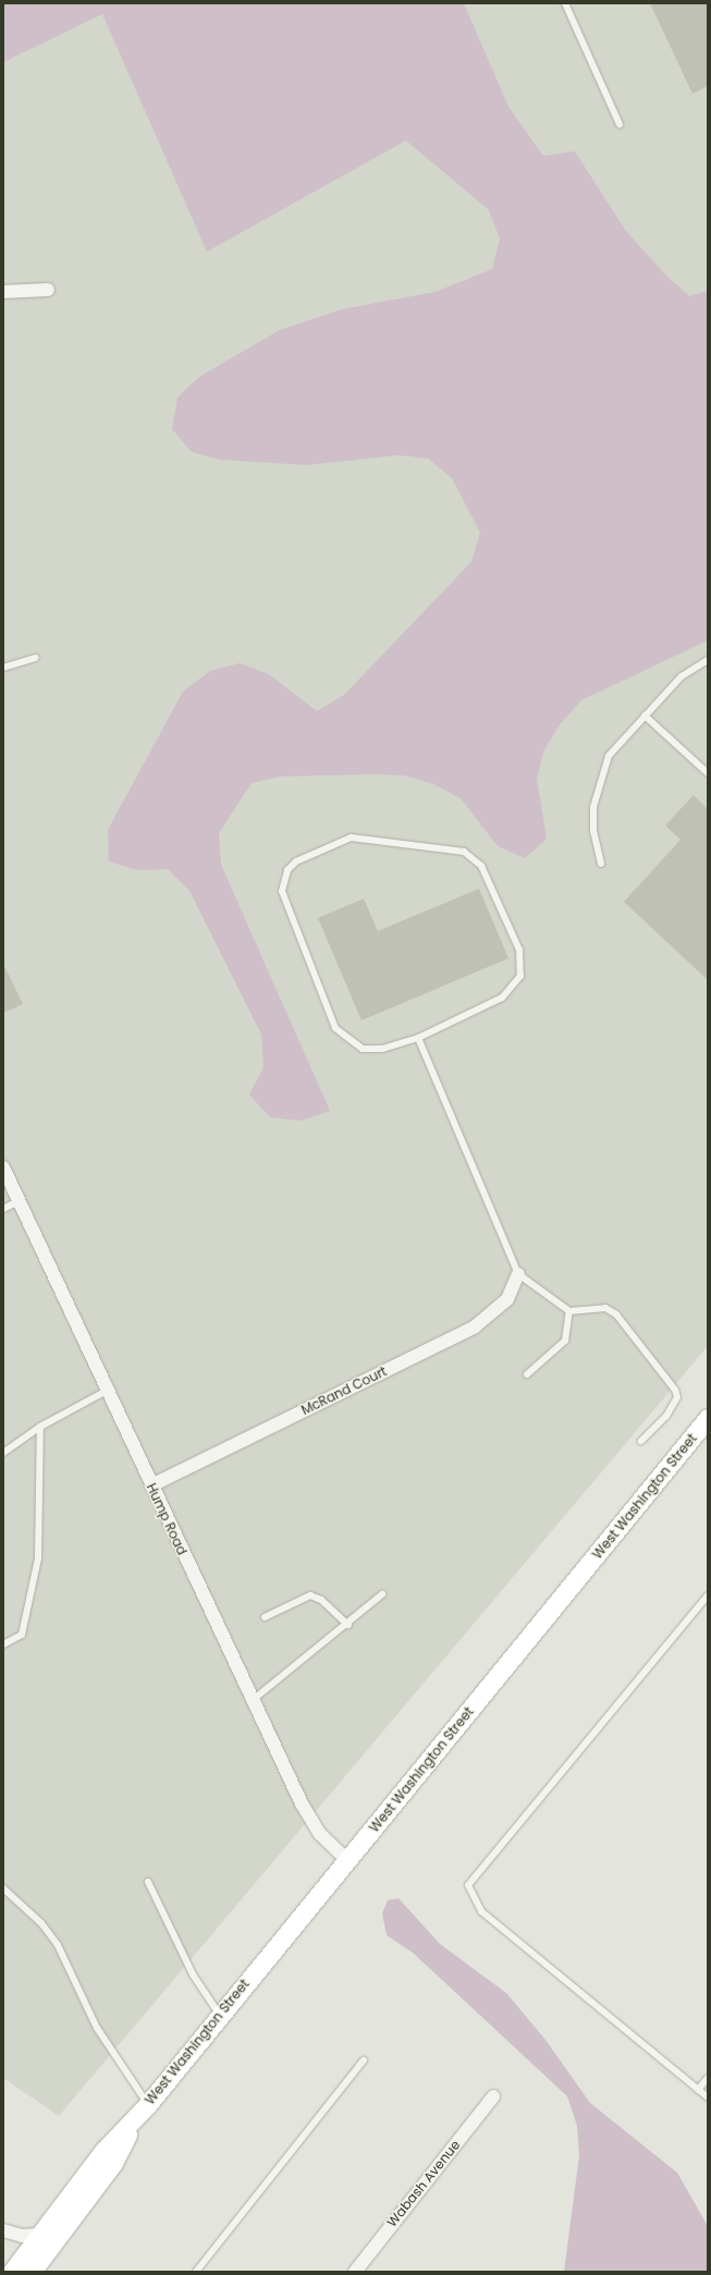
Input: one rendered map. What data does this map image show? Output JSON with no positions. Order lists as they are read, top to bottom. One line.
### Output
{"streets":{"street":["McRand Court","West Washington Street","Hump Road","Wabash Avenue"]},"crossings":[["McRand Court","Hump Road"],["West Washington Street","Hump Road"]]}
